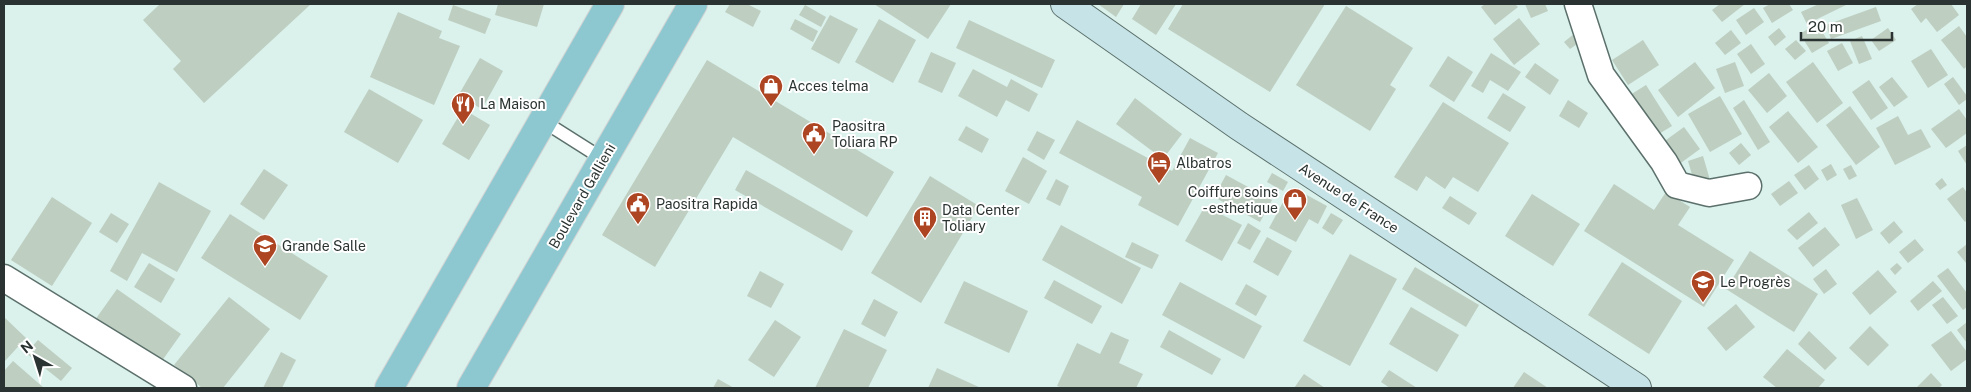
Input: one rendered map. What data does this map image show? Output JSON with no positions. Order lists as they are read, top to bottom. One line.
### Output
{"streets":{"main road":["Boulevard Gallieni"],"street":["Avenue de France"]},"places":{"shop":["Acces telma","Coiffure soins - esthetique"],"restaurant":["La Maison"],"public building":["Paositra Toliara RP","Paositra Rapida"],"hotel":["Albatros"],"building":["Data Center Toliary"],"school or university":["Grande Salle","Le Progrès"]},"scale_bar":"20 m","north":"top left"}
